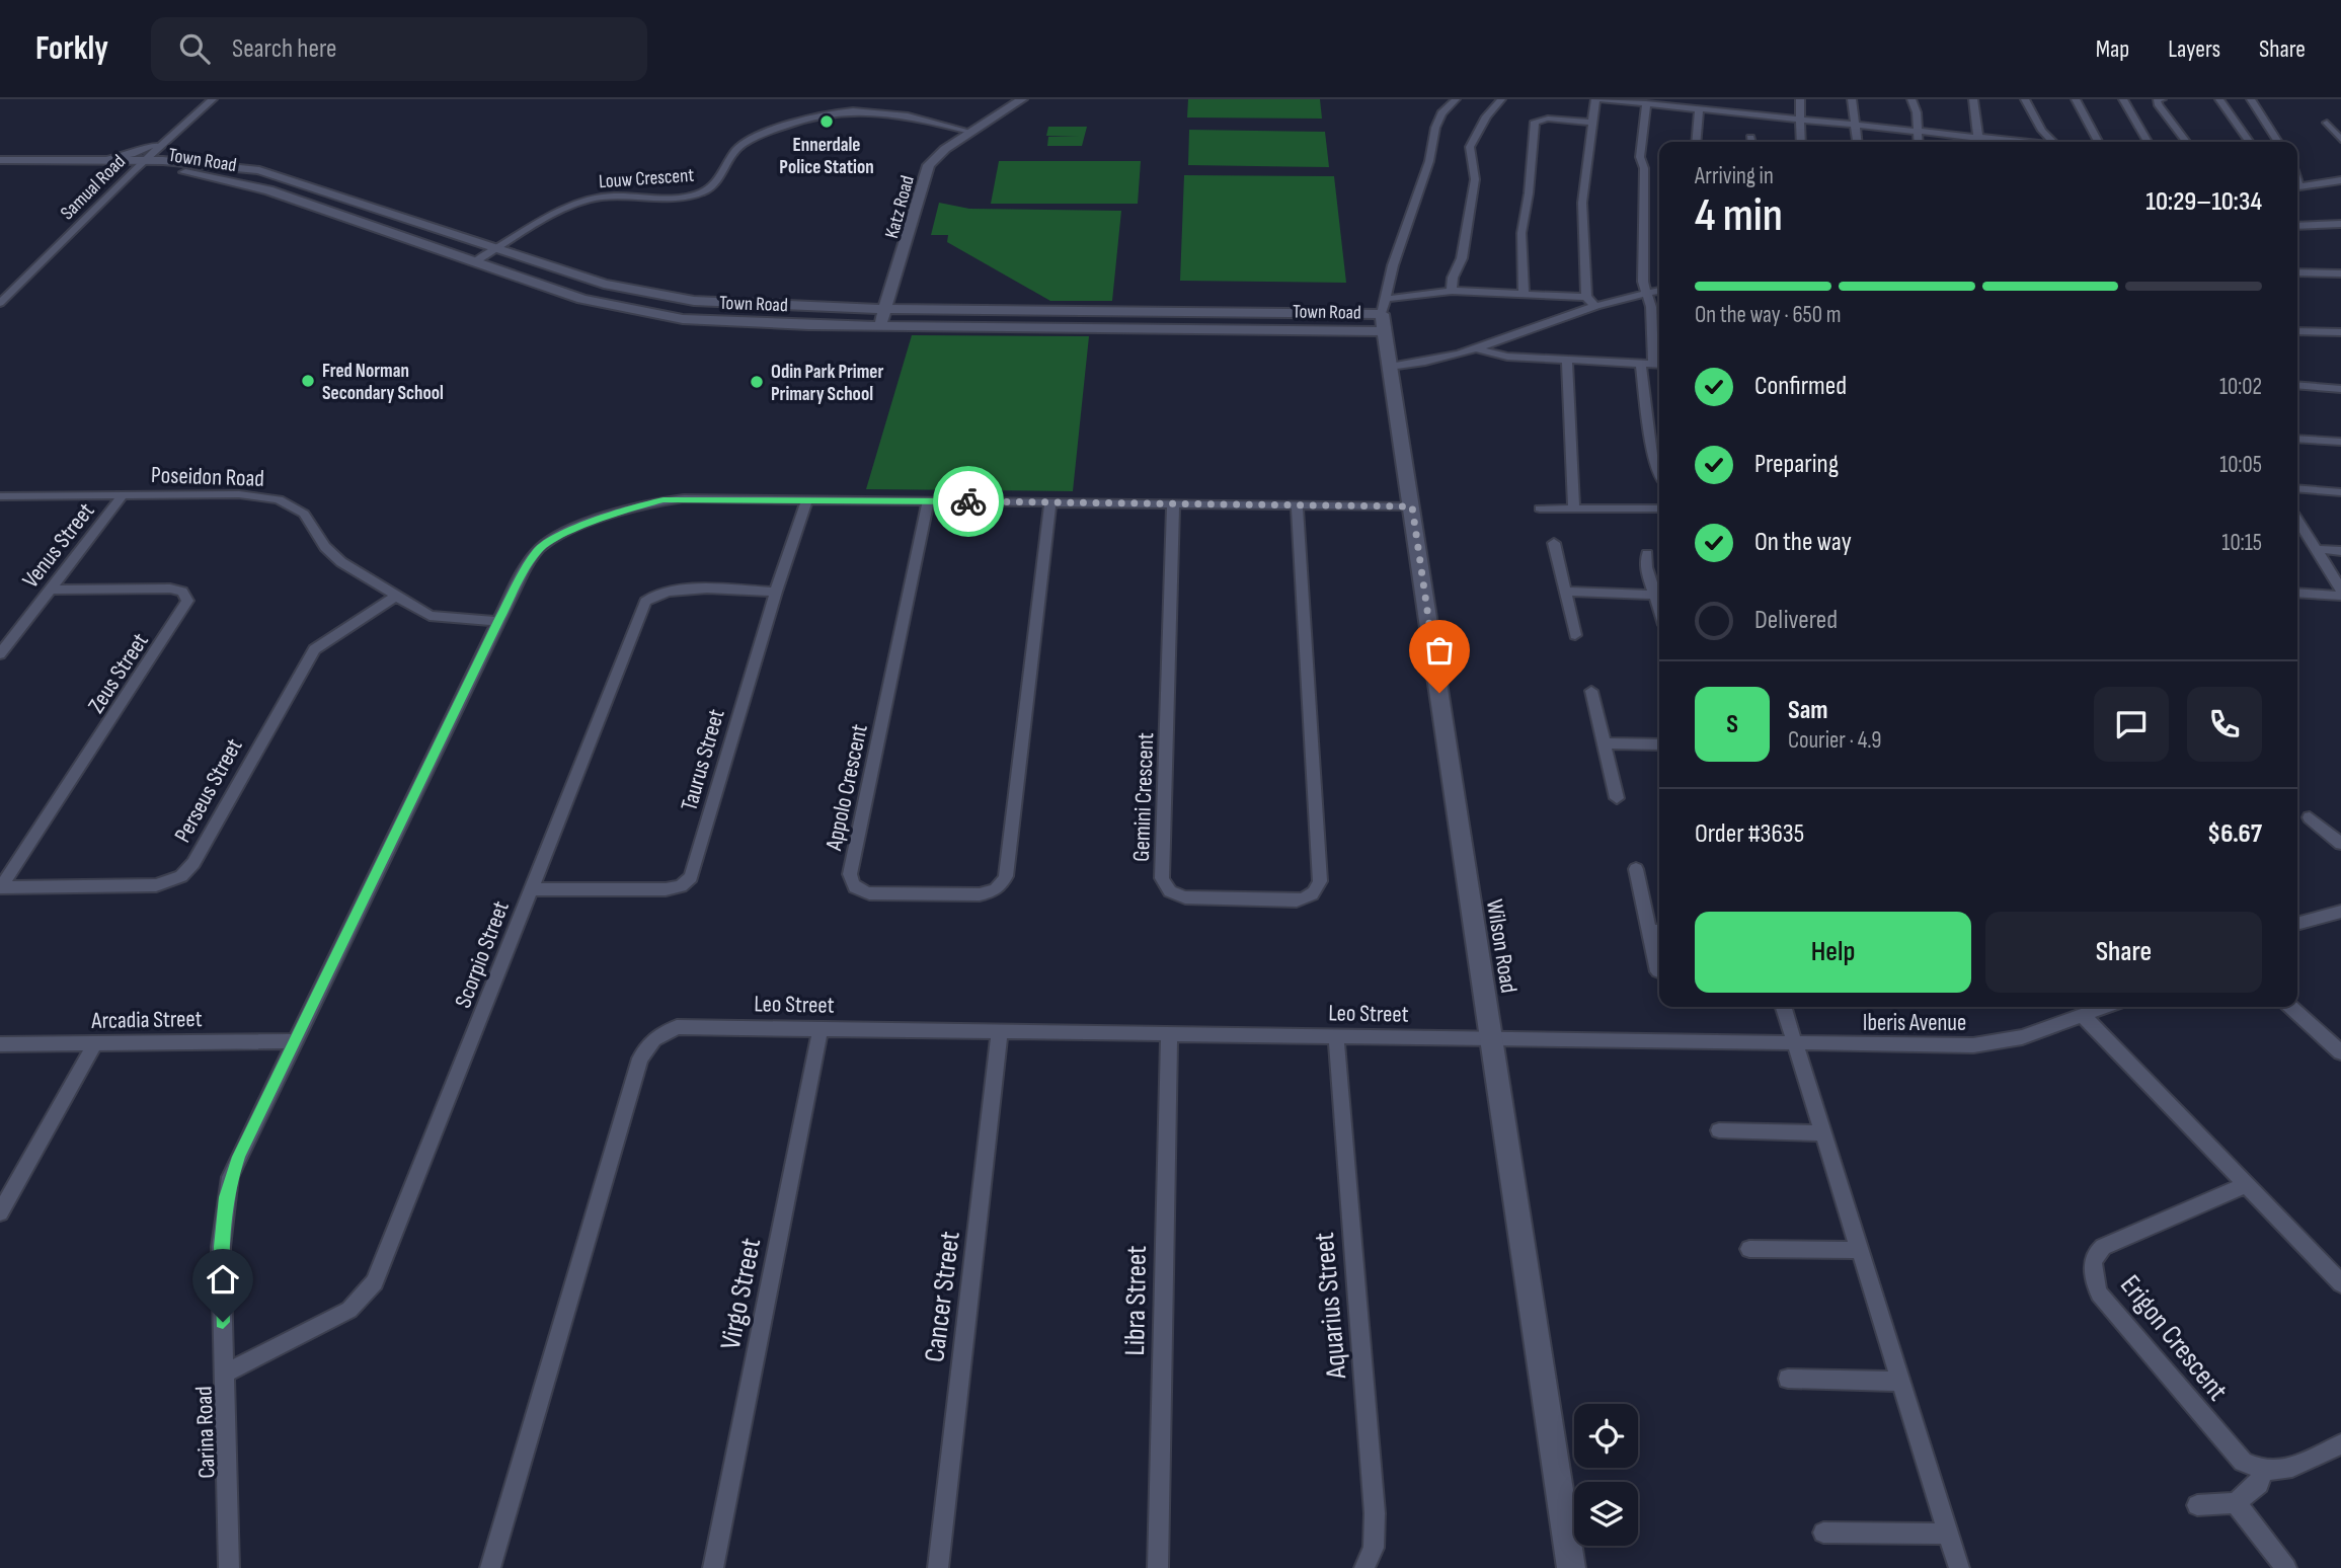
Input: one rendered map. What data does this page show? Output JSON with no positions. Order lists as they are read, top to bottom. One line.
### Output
{"streets":{"street":["Town Road","Louw Crescent","Samual Road","Katz Road","Poseidon Road","Venus Street","Zeus Street","Taurus Street","Appolo Crescent","Perseus Street","Gemini Crescent","Wilson Road","Scorpio Street","Leo Street","Arcadia Street","Iberis Avenue","Virgo Street","Cancer Street","Libra Street","Aquarius Street","Erigon Crescent","Carina Road"]},"crossings":[["Town Road","Louw Crescent"],["Town Road","Samual Road"],["Town Road","Katz Road"],["Town Road","Wilson Road"],["Louw Crescent","Katz Road"],["Poseidon Road","Venus Street"],["Poseidon Road","Perseus Street"],["Poseidon Road","Carina Road"],["Venus Street","Zeus Street"],["Zeus Street","Perseus Street"],["Taurus Street","Scorpio Street"],["Taurus Street","Carina Road"],["Appolo Crescent","Carina Road"],["Gemini Crescent","Carina Road"],["Wilson Road","Leo Street"],["Wilson Road","Iberis Avenue"],["Wilson Road","Carina Road"],["Scorpio Street","Carina Road"],["Leo Street","Iberis Avenue"],["Leo Street","Virgo Street"],["Leo Street","Cancer Street"],["Leo Street","Libra Street"],["Leo Street","Aquarius Street"],["Arcadia Street","Carina Road"]],"places":["Ennerdale Police Station","Fred Norman Secondary School","Odin Park Primer Primary School"],"page":{"header":"Forkly","search":"Search here","nav":["Map","Layers","Share"],"heading":["4 min","Arriving in","10:29–10:34"],"panel":["Sam","Courier · 4.9","Order #3635","$6.67"],"bar":"On the way · 650 m","list":[["Confirmed","10:02"],["Preparing","10:05"],["On the way","10:15"],"Delivered"],"round":"S","buttons":["Help","Share"]}}
